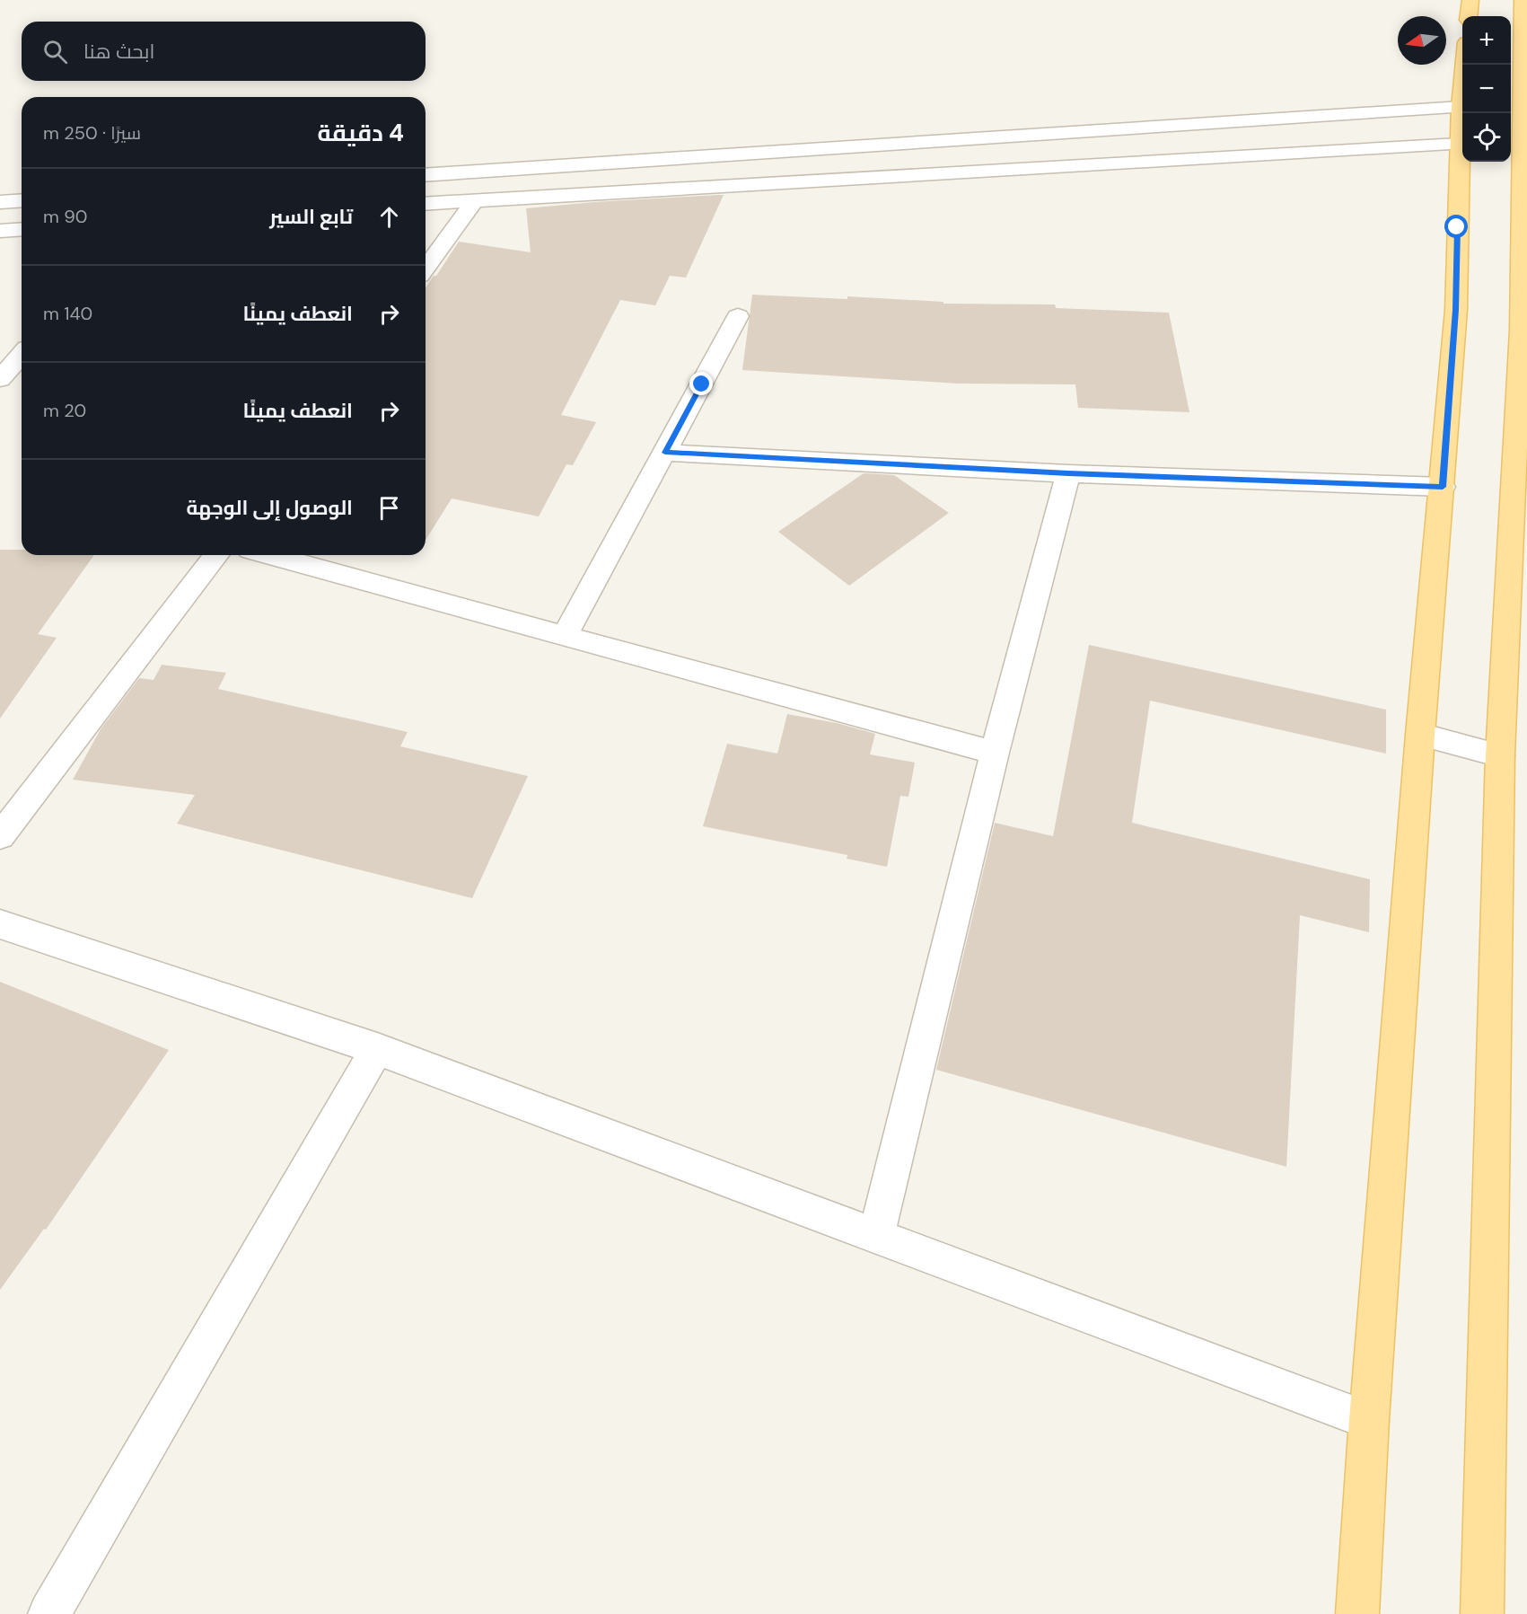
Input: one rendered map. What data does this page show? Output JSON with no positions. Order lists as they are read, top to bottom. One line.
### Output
{"north":"left","page":{"map_buttons":["+","−"],"search":"ابحث هنا","heading":["4 دقيقة","سيرًا · 250 m"],"list":[["تابع السير","90 m"],["انعطف يمينًا","140 m"],["انعطف يمينًا","20 m"],"الوصول إلى الوجهة"]}}
